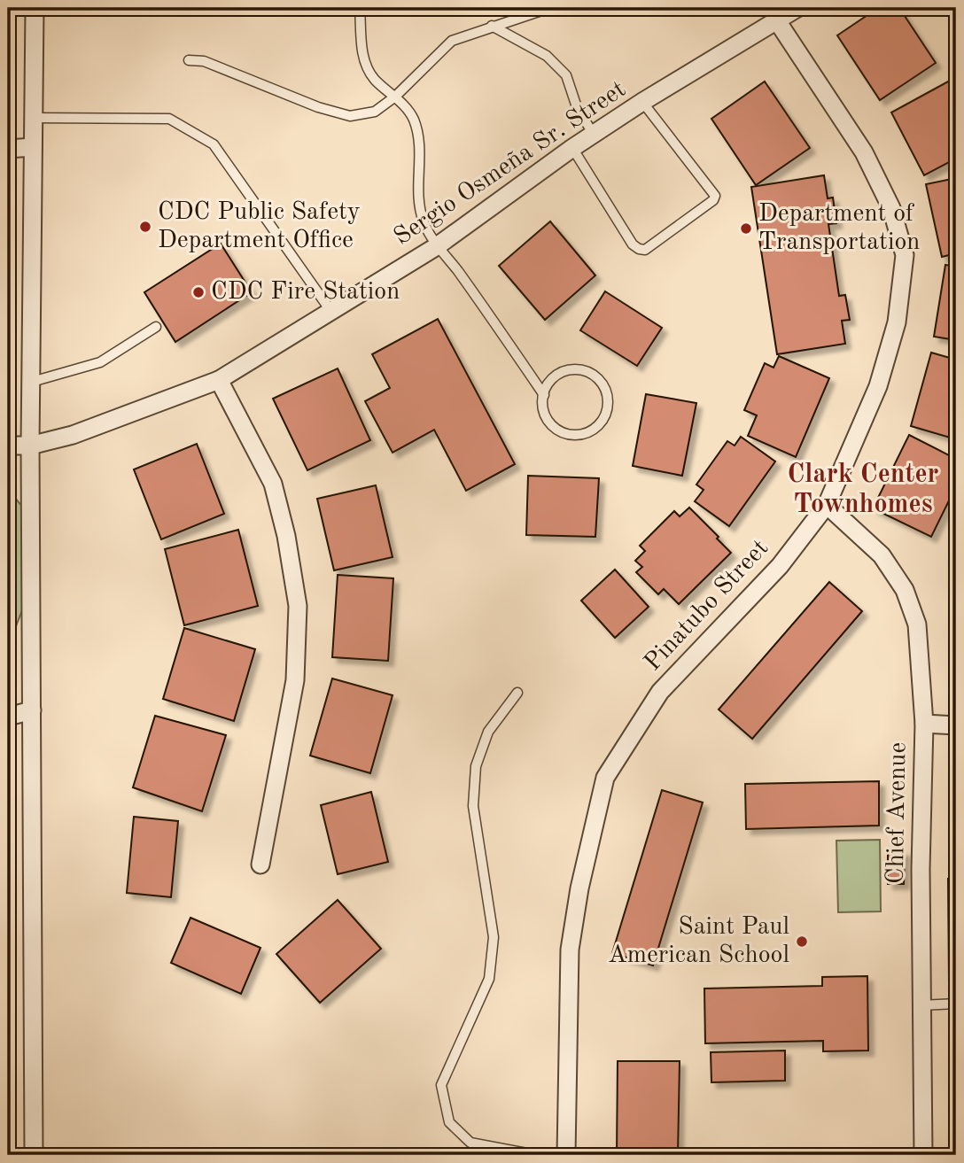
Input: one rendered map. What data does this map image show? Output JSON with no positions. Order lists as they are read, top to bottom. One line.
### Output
{"streets":{"street":["Sergio Osmeña Sr. Street","Pinatubo Street","Chief Avenue"]},"crossings":[["Sergio Osmeña Sr. Street","Pinatubo Street"],["Pinatubo Street","Chief Avenue"]],"districts":["Clark Center Townhomes"],"places":["CDC Public Safety Department Office","Department of Transportation","CDC Fire Station","Saint Paul American School"]}
